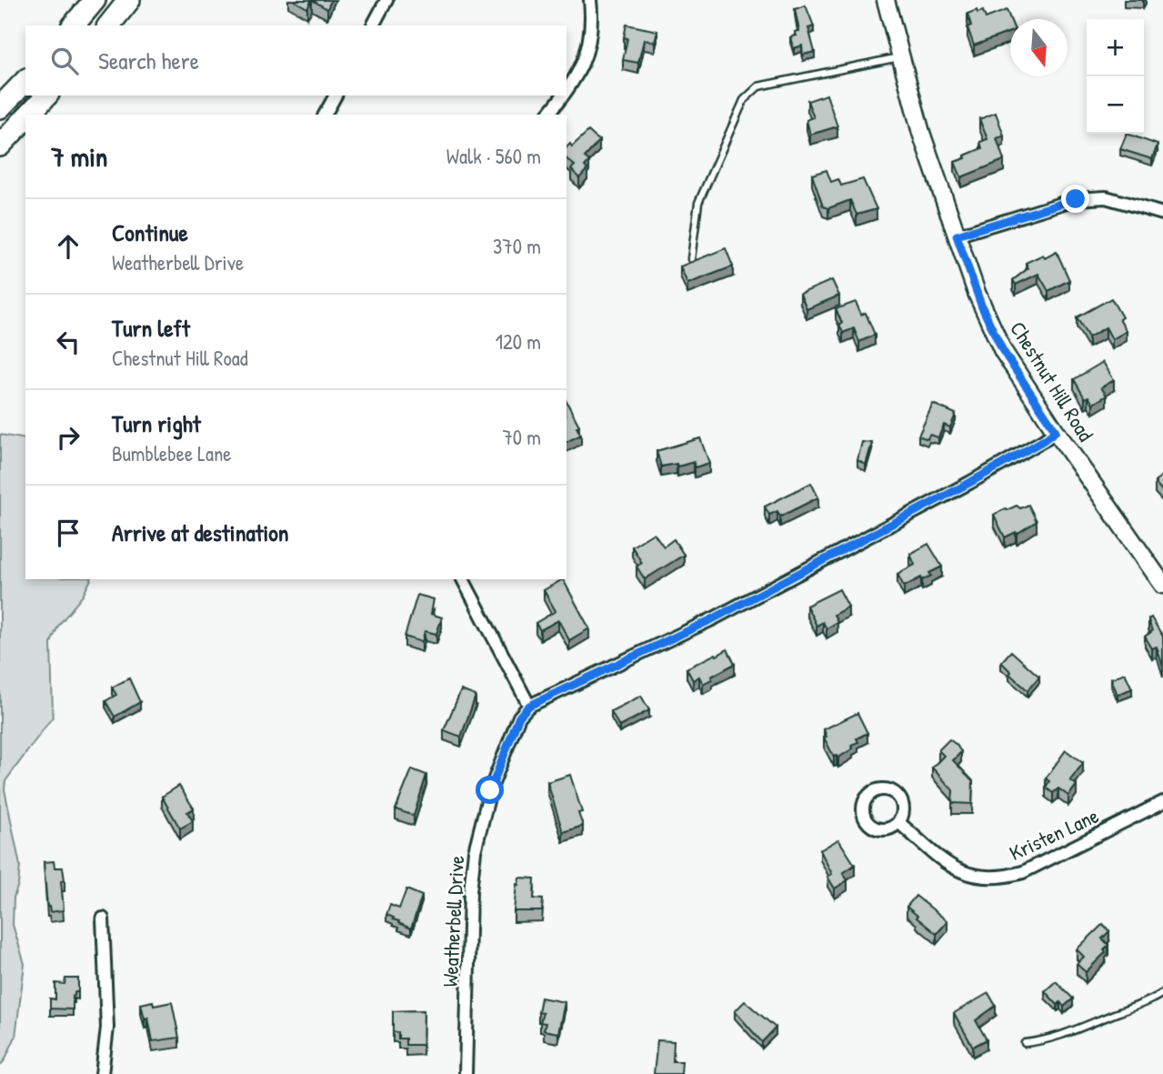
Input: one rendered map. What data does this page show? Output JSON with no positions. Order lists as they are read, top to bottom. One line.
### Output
{"streets":{"main road":["Chestnut Hill Road"],"street":["Kristen Lane","Weatherbell Drive"]},"north":"bottom","page":{"map_buttons":["+","−"],"search":"Search here","heading":["7 min","Walk · 560 m"],"list":[["Continue","Weatherbell Drive","370 m"],["Turn left","Chestnut Hill Road","120 m"],["Turn right","Bumblebee Lane","70 m"],"Arrive at destination"]}}
